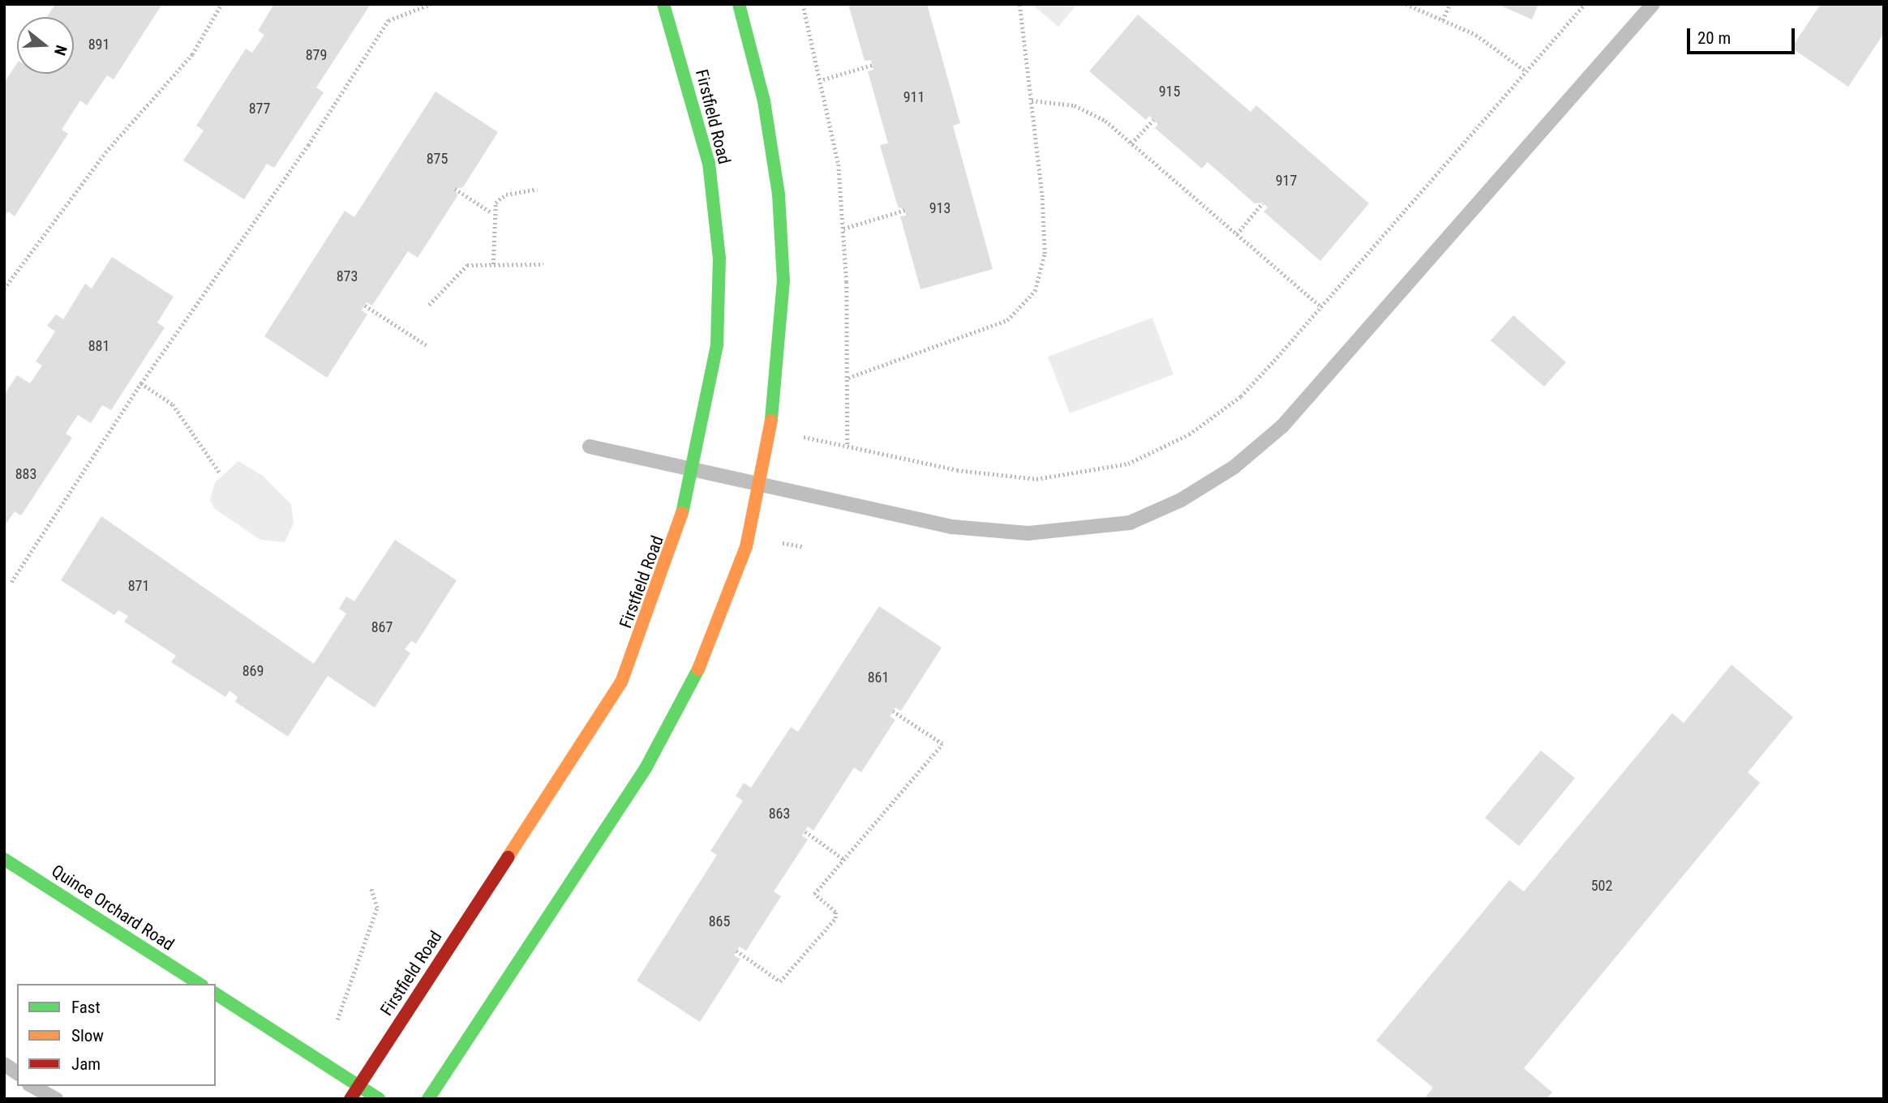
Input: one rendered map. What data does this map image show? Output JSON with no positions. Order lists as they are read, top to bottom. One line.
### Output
{"streets":{"street":["Firstfield Road","Quince Orchard Road"]},"house_numbers":["891","879","915","911","877","875","917","913","873","881","883","871","867","869","861","863","502","865"],"legend":["Fast","Slow","Jam"],"scale_bar":"20 m","north":"right"}
